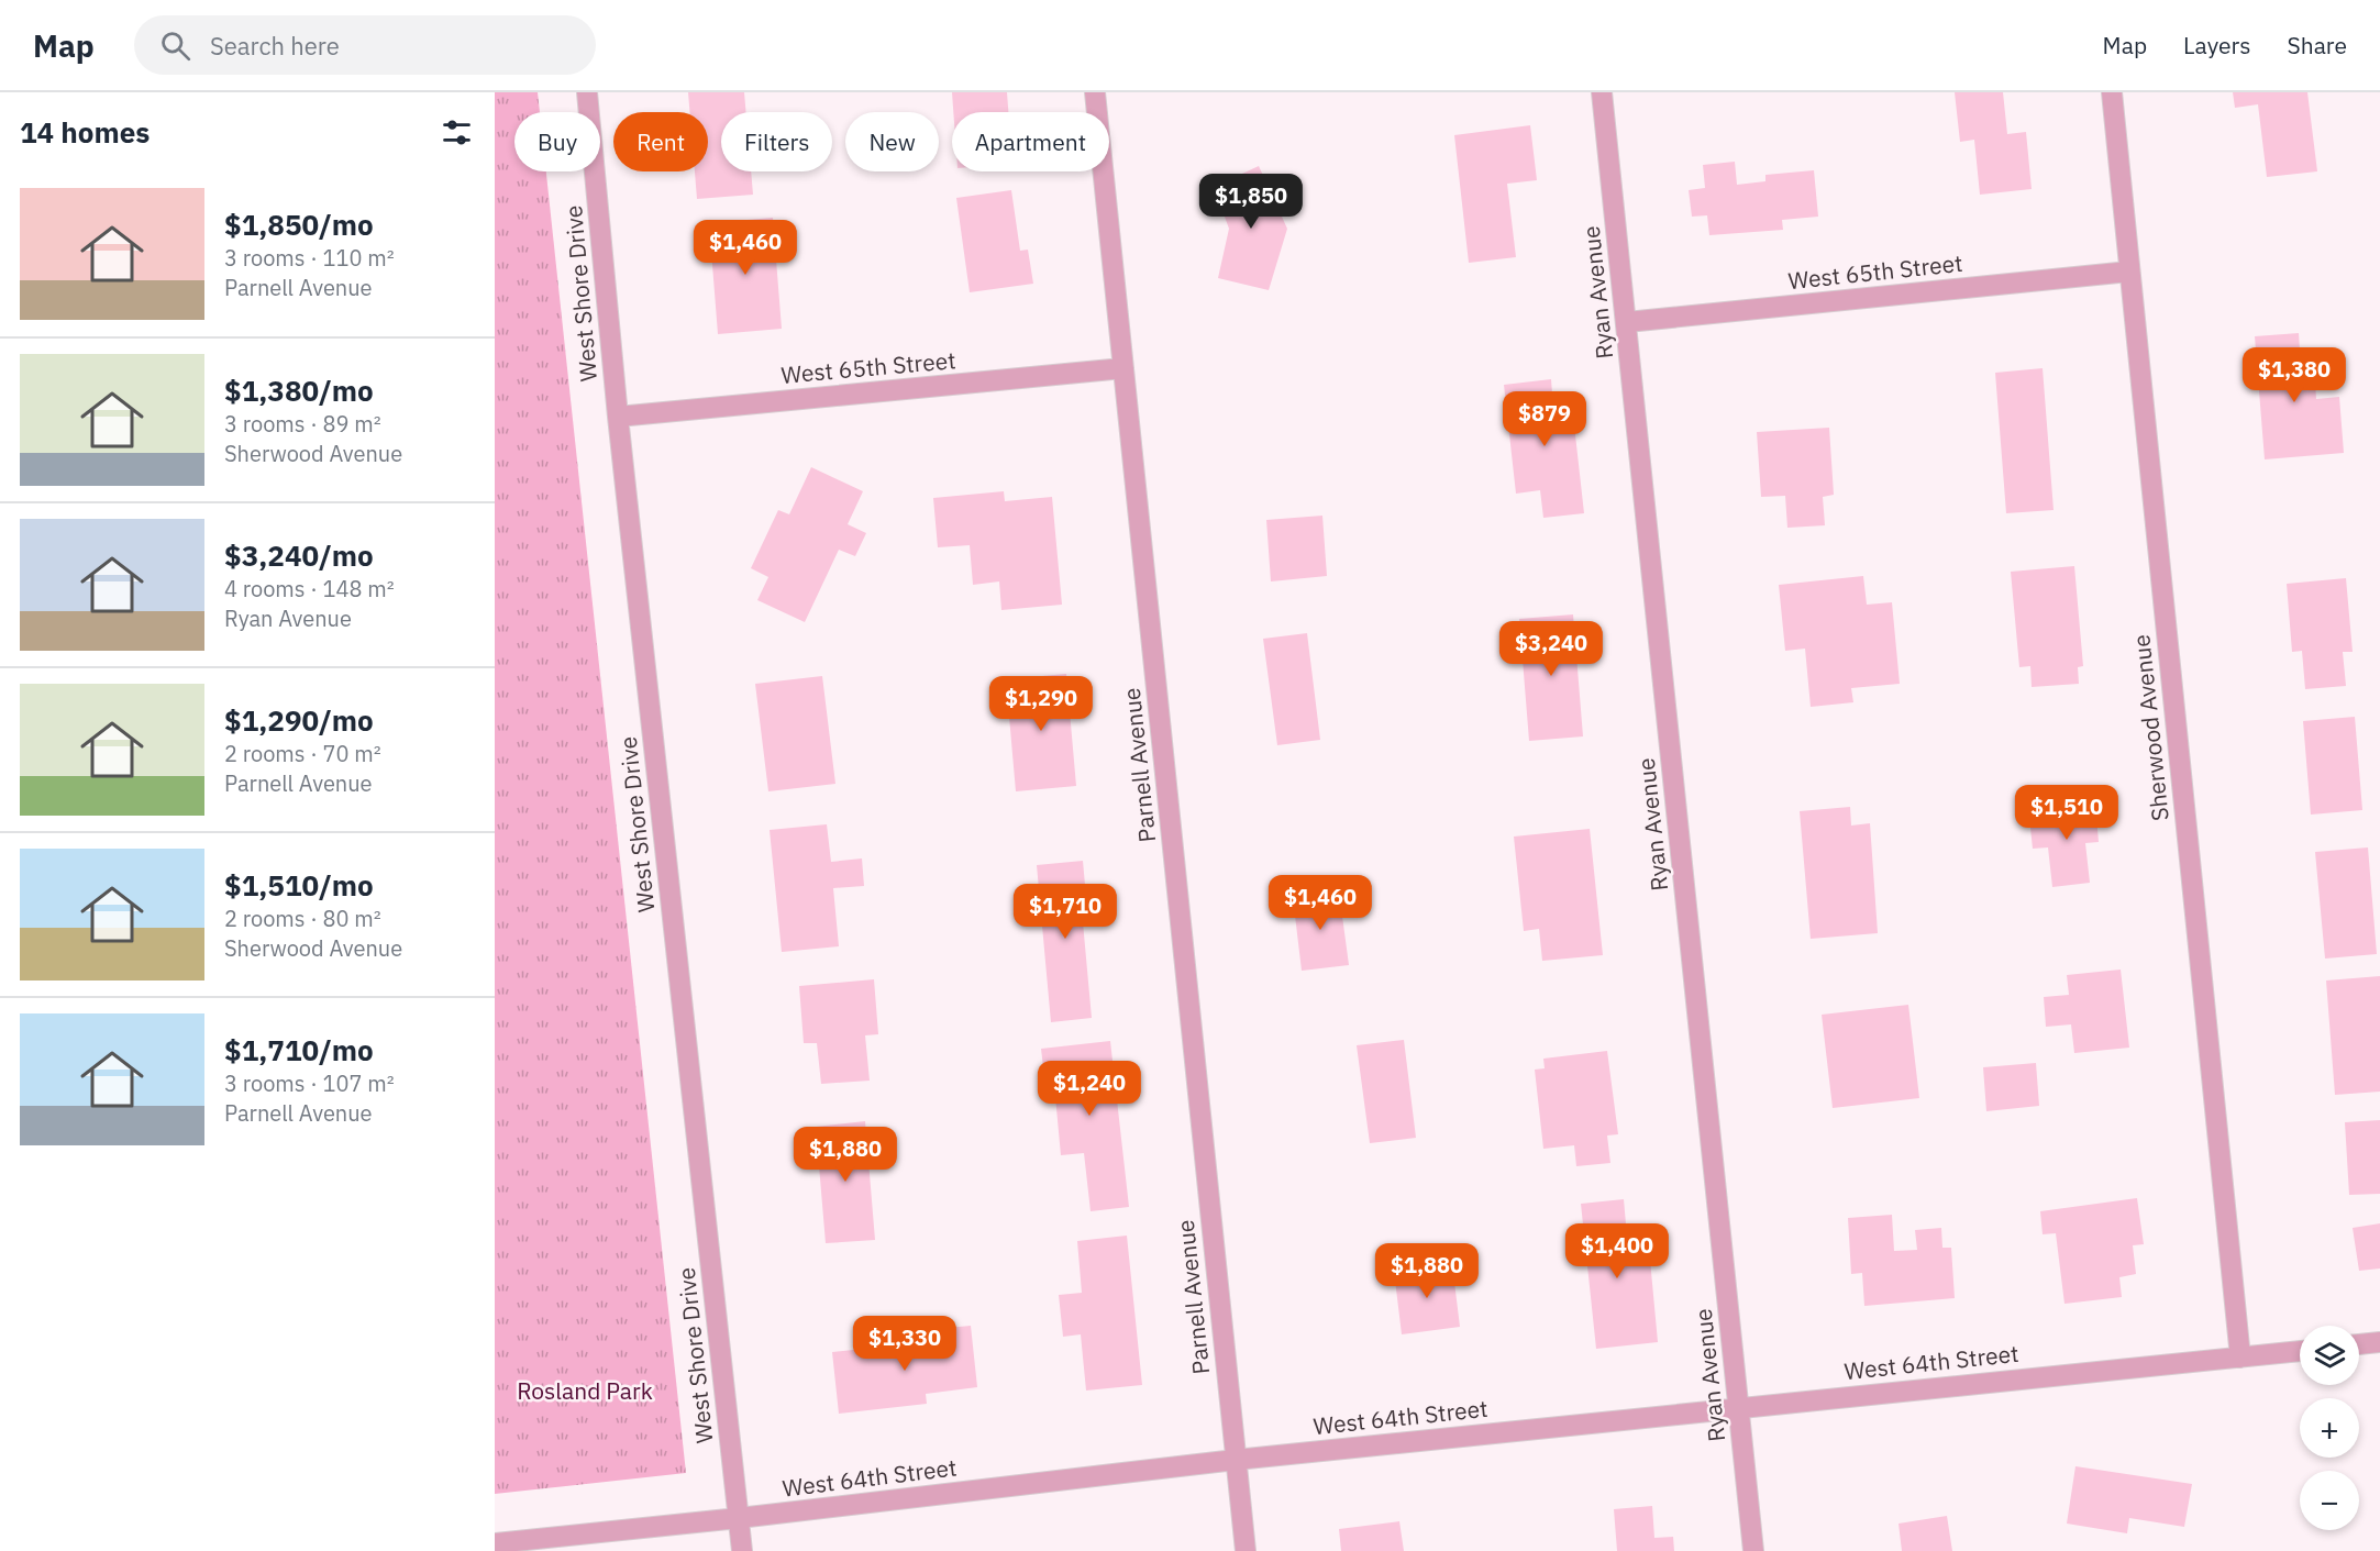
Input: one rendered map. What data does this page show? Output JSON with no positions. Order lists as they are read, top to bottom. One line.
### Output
{"streets":{"street":["West 65th Street","Ryan Avenue","West Shore Drive","Sherwood Avenue","Parnell Avenue","West 64th Street"]},"crossings":[["West 65th Street","Ryan Avenue"],["West 65th Street","West Shore Drive"],["West 65th Street","Sherwood Avenue"],["West 65th Street","Parnell Avenue"],["Ryan Avenue","West 64th Street"],["West Shore Drive","West 64th Street"],["Sherwood Avenue","West 64th Street"],["Parnell Avenue","West 64th Street"]],"parks":["Rosland Park"],"page":{"header":"Map","search":"Search here","nav":["Map","Layers","Share"],"heading":"14 homes","chip":["Buy","Rent","Filters","New","Apartment"],"list":[{"name":"$1,850/mo","note":"3 rooms · 110 m² · Parnell Avenue"},{"name":"$1,380/mo","note":"3 rooms · 89 m² · Sherwood Avenue"},{"name":"$3,240/mo","note":"4 rooms · 148 m² · Ryan Avenue"},{"name":"$1,290/mo","note":"2 rooms · 70 m² · Parnell Avenue"},{"name":"$1,510/mo","note":"2 rooms · 80 m² · Sherwood Avenue"},{"name":"$1,710/mo","note":"3 rooms · 107 m² · Parnell Avenue"}],"price":["$1,850","$1,460","$1,380","$879","$3,240","$1,290","$1,510","$1,460","$1,710","$1,240","$1,880","$1,400","$1,880","$1,330"],"map_buttons":["+","−"]}}
